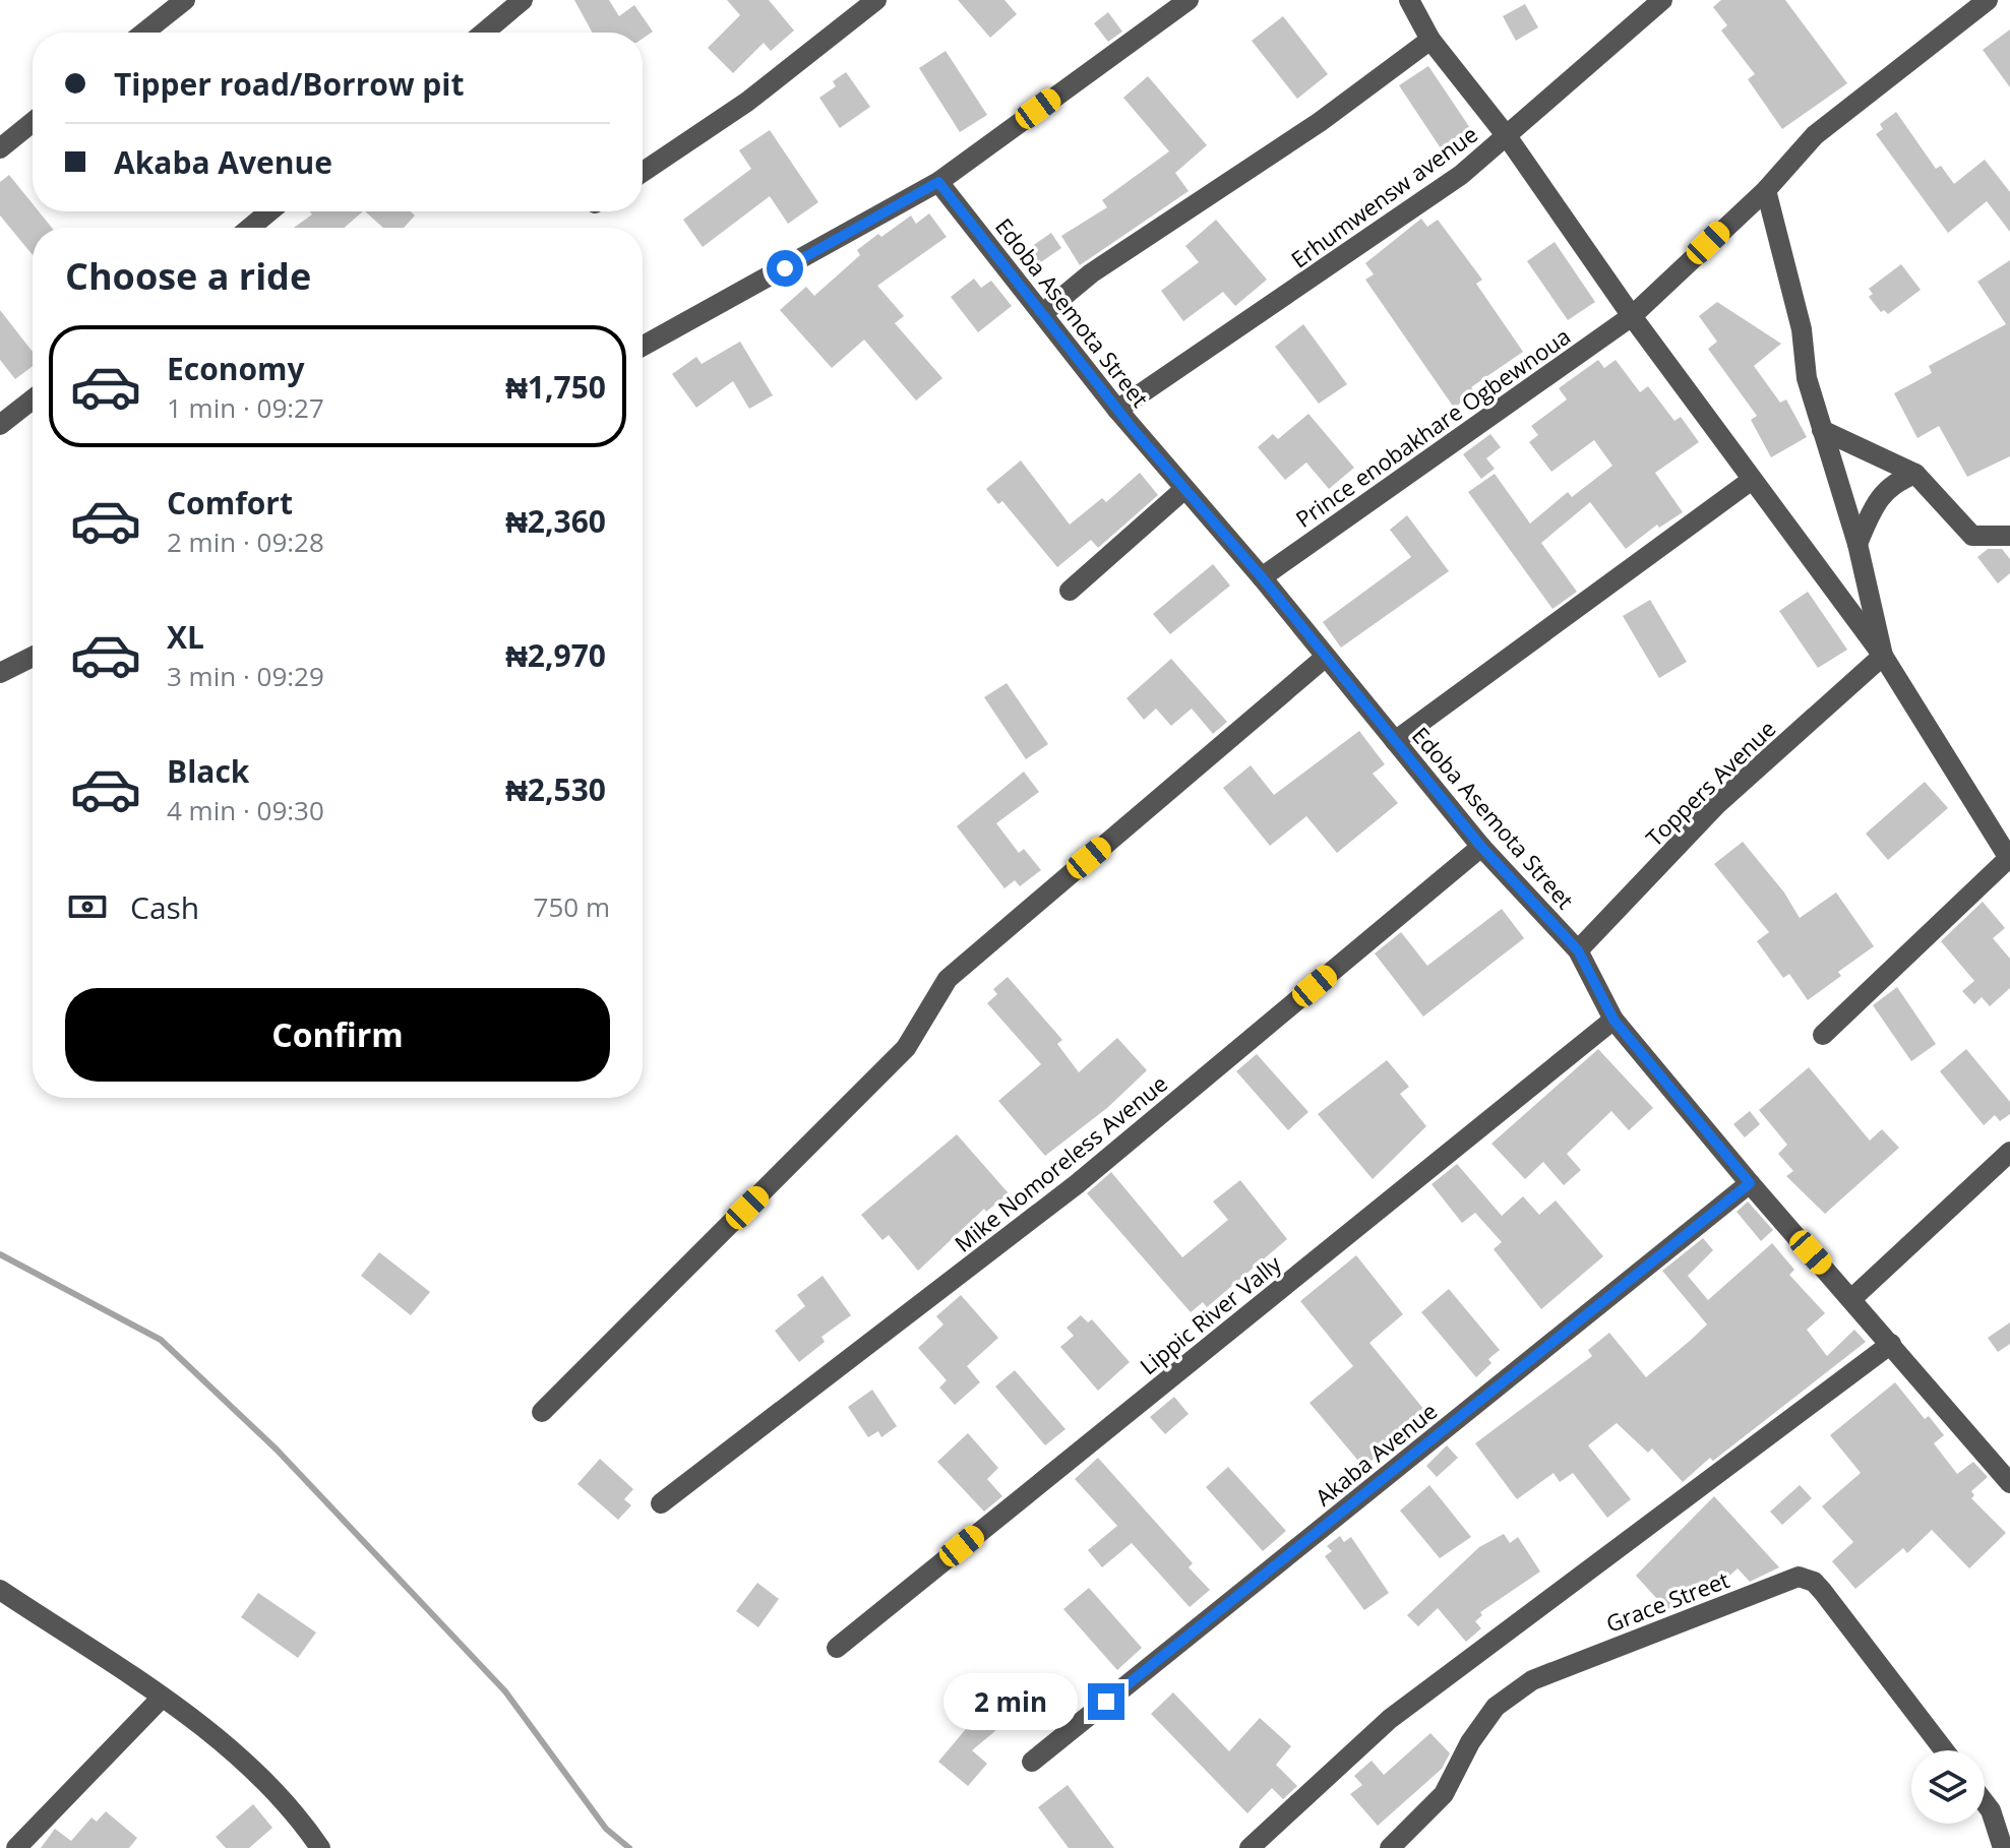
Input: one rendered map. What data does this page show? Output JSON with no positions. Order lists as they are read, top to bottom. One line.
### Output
{"streets":{"street":["Erhumwensw avenue","Edoba Asemota Street","Prince enobakhare Ogbewnoua","Toppers Avenue","Mike Nomoreless Avenue","Lippic River Vally","Akaba Avenue","Grace Street"]},"crossings":[["Erhumwensw avenue","Edoba Asemota Street"],["Edoba Asemota Street","Prince enobakhare Ogbewnoua"],["Edoba Asemota Street","Toppers Avenue"],["Edoba Asemota Street","Mike Nomoreless Avenue"],["Edoba Asemota Street","Lippic River Vally"],["Edoba Asemota Street","Akaba Avenue"]],"page":{"banner":["Tipper road/Borrow pit","Akaba Avenue"],"heading":"Choose a ride","list":[{"name":"Economy","note":"1 min · 09:27","value":"₦1,750"},{"name":"Comfort","note":"2 min · 09:28","value":"₦2,360"},{"name":"XL","note":"3 min · 09:29","value":"₦2,970"},{"name":"Black","note":"4 min · 09:30","value":"₦2,530"}],"pay":["Cash","750 m"],"buttons":"Confirm","bubble":"2 min"}}
